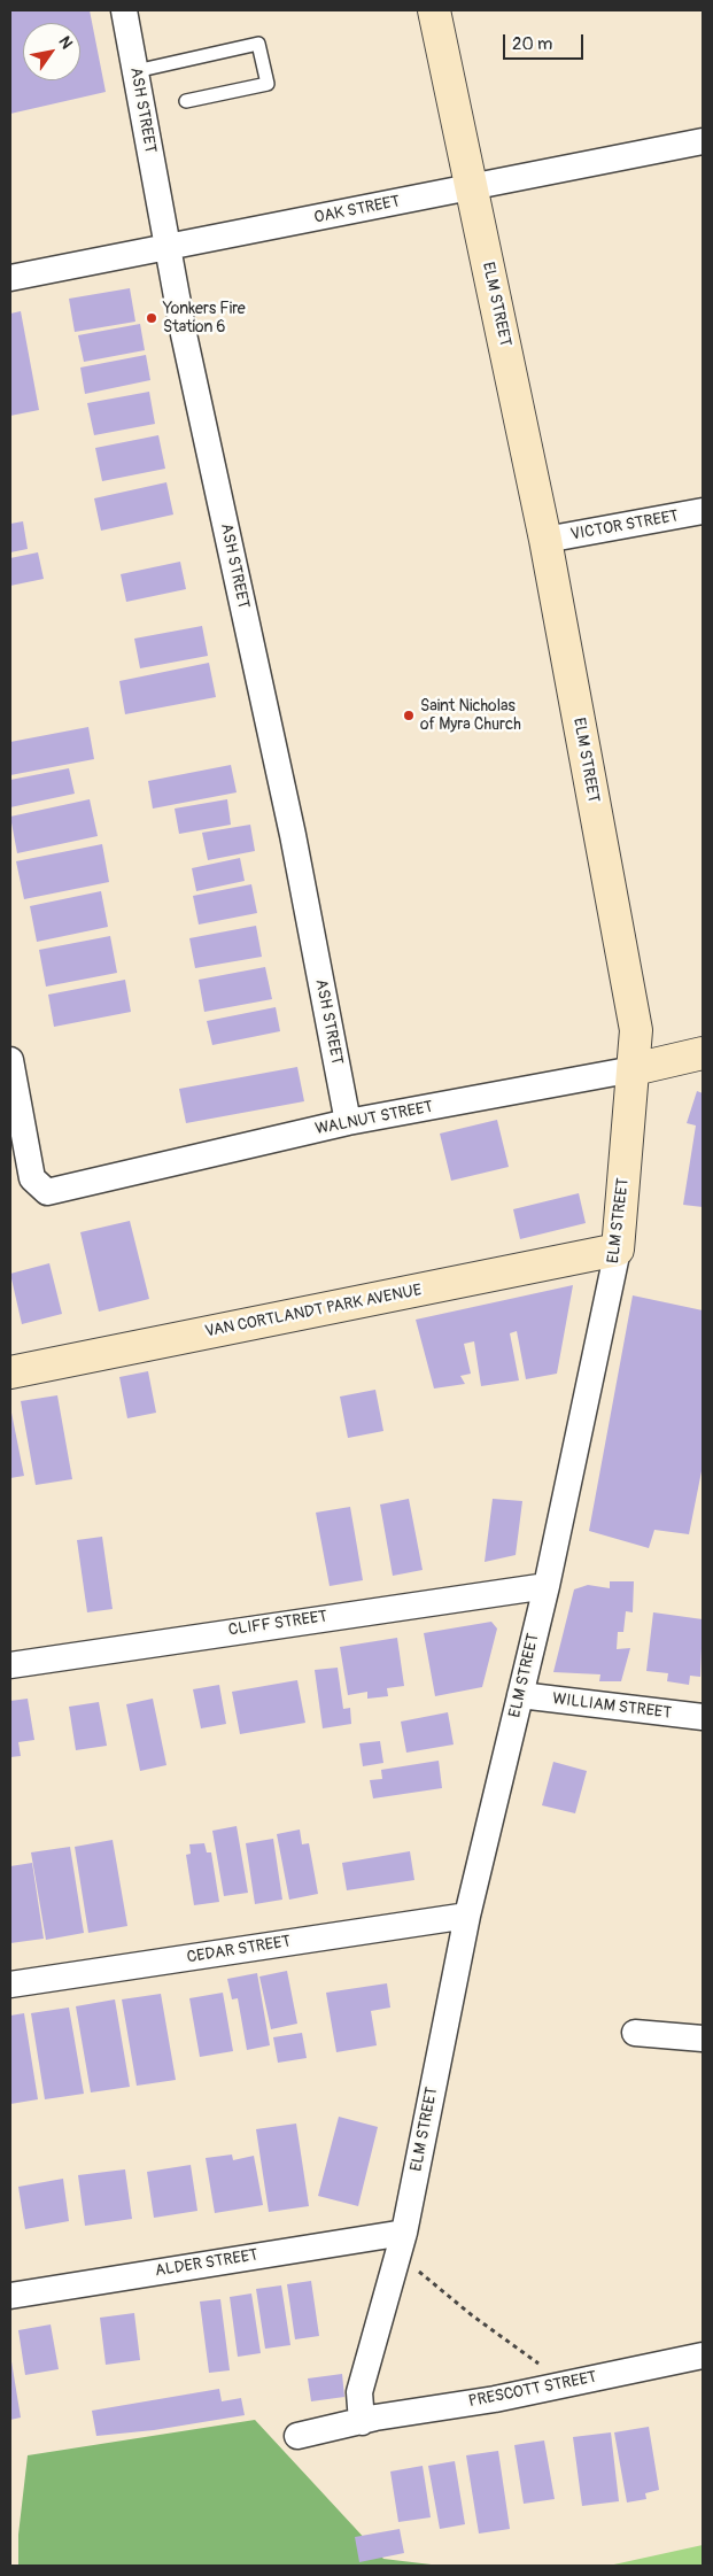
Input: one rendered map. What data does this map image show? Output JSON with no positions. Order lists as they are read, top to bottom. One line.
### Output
{"streets":{"street":["ASH STREET","OAK STREET","ELM STREET","VICTOR STREET","WALNUT STREET","VAN CORTLANDT PARK AVENUE","CLIFF STREET","WILLIAM STREET","CEDAR STREET","ALDER STREET","PRESCOTT STREET"]},"crossings":[["ASH STREET","OAK STREET"],["ASH STREET","WALNUT STREET"],["OAK STREET","ELM STREET"],["ELM STREET","VICTOR STREET"],["ELM STREET","WALNUT STREET"],["ELM STREET","VAN CORTLANDT PARK AVENUE"],["ELM STREET","CLIFF STREET"],["ELM STREET","WILLIAM STREET"],["ELM STREET","CEDAR STREET"],["ELM STREET","ALDER STREET"],["ELM STREET","PRESCOTT STREET"]],"places":["Yonkers Fire Station 6","Saint Nicholas of Myra Church"],"scale_bar":"20 m","north":"top right"}
